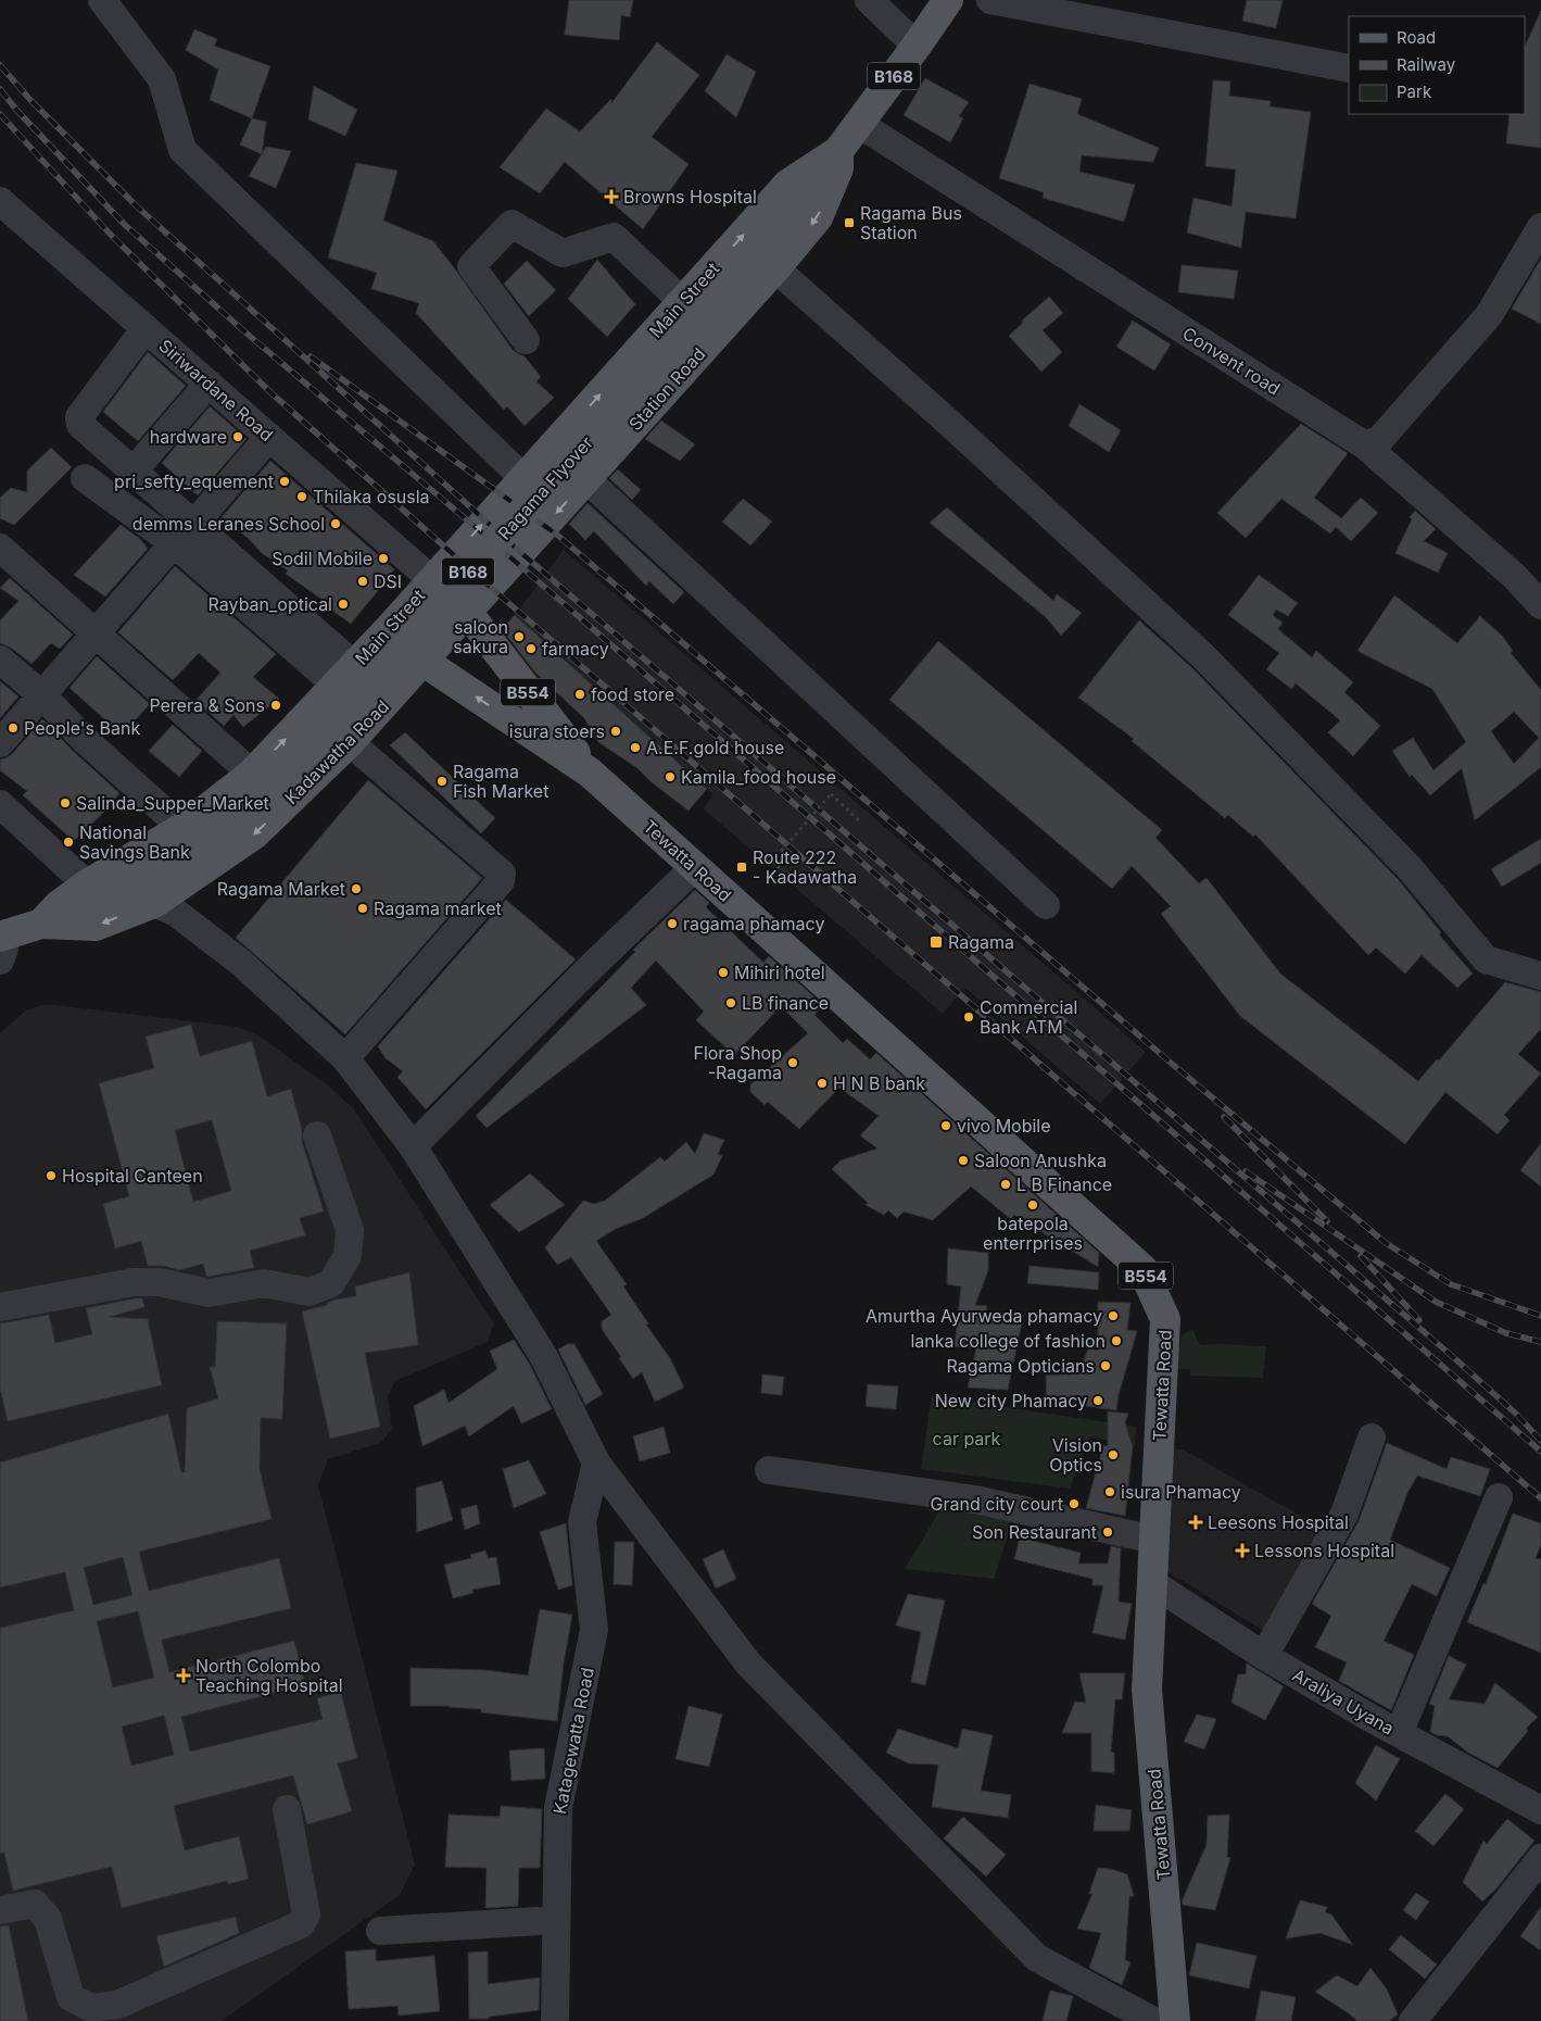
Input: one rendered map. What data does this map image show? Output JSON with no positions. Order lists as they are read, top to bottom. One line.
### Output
{"streets":{"main road":["B168","Main Street","Station Road","Ragama Flyover","B554","Kadawatha Road","Tewatta Road"],"street":["Convent road","Siriwardane Road","Araliya Uyana","Katagewatta Road"]},"crossings":[["B168","Main Street"],["B168","Convent road"],["B168","Station Road"],["B168","Ragama Flyover"],["B168","Kadawatha Road"],["Main Street","Station Road"],["Main Street","Siriwardane Road"],["Main Street","Ragama Flyover"],["Main Street","Kadawatha Road"],["Main Street","Tewatta Road"],["Station Road","Ragama Flyover"],["Station Road","Kadawatha Road"],["Station Road","Tewatta Road"],["Siriwardane Road","Tewatta Road"],["Ragama Flyover","Kadawatha Road"],["Kadawatha Road","Tewatta Road"],["Tewatta Road","Araliya Uyana"]],"one_way":["Main Street","Station Road","Kadawatha Road"],"parks":["car park"],"places":{"health":["Browns Hospital","Leesons Hospital","Lessons Hospital","North Colombo Teaching Hospital"],"transit":["Ragama Bus Station","Route 222 - Kadawatha","Ragama"],"other":["hardware","pri_sefty_equement","Thilaka osusla","demms Leranes School","Sodil Mobile","DSI","Rayban_optical","saloon sakura","farmacy","food store","Perera & Sons","People's Bank","isura stoers","A.E.F.gold house","Kamila_food house","Ragama Fish Market","Salinda_Supper_Market","National Savings Bank","Ragama Market","Ragama market","ragama phamacy","Mihiri hotel","LB finance","Commercial Bank ATM","Flora Shop -Ragama","H N B bank","vivo Mobile","Saloon Anushka","Hospital Canteen","L B Finance","batepola enterrprises","Amurtha Ayurweda phamacy","lanka college of fashion","Ragama Opticians","New city Phamacy","Vision Optics","isura Phamacy","Grand city court","Son Restaurant"]},"legend":["Road","Railway","Park"]}
